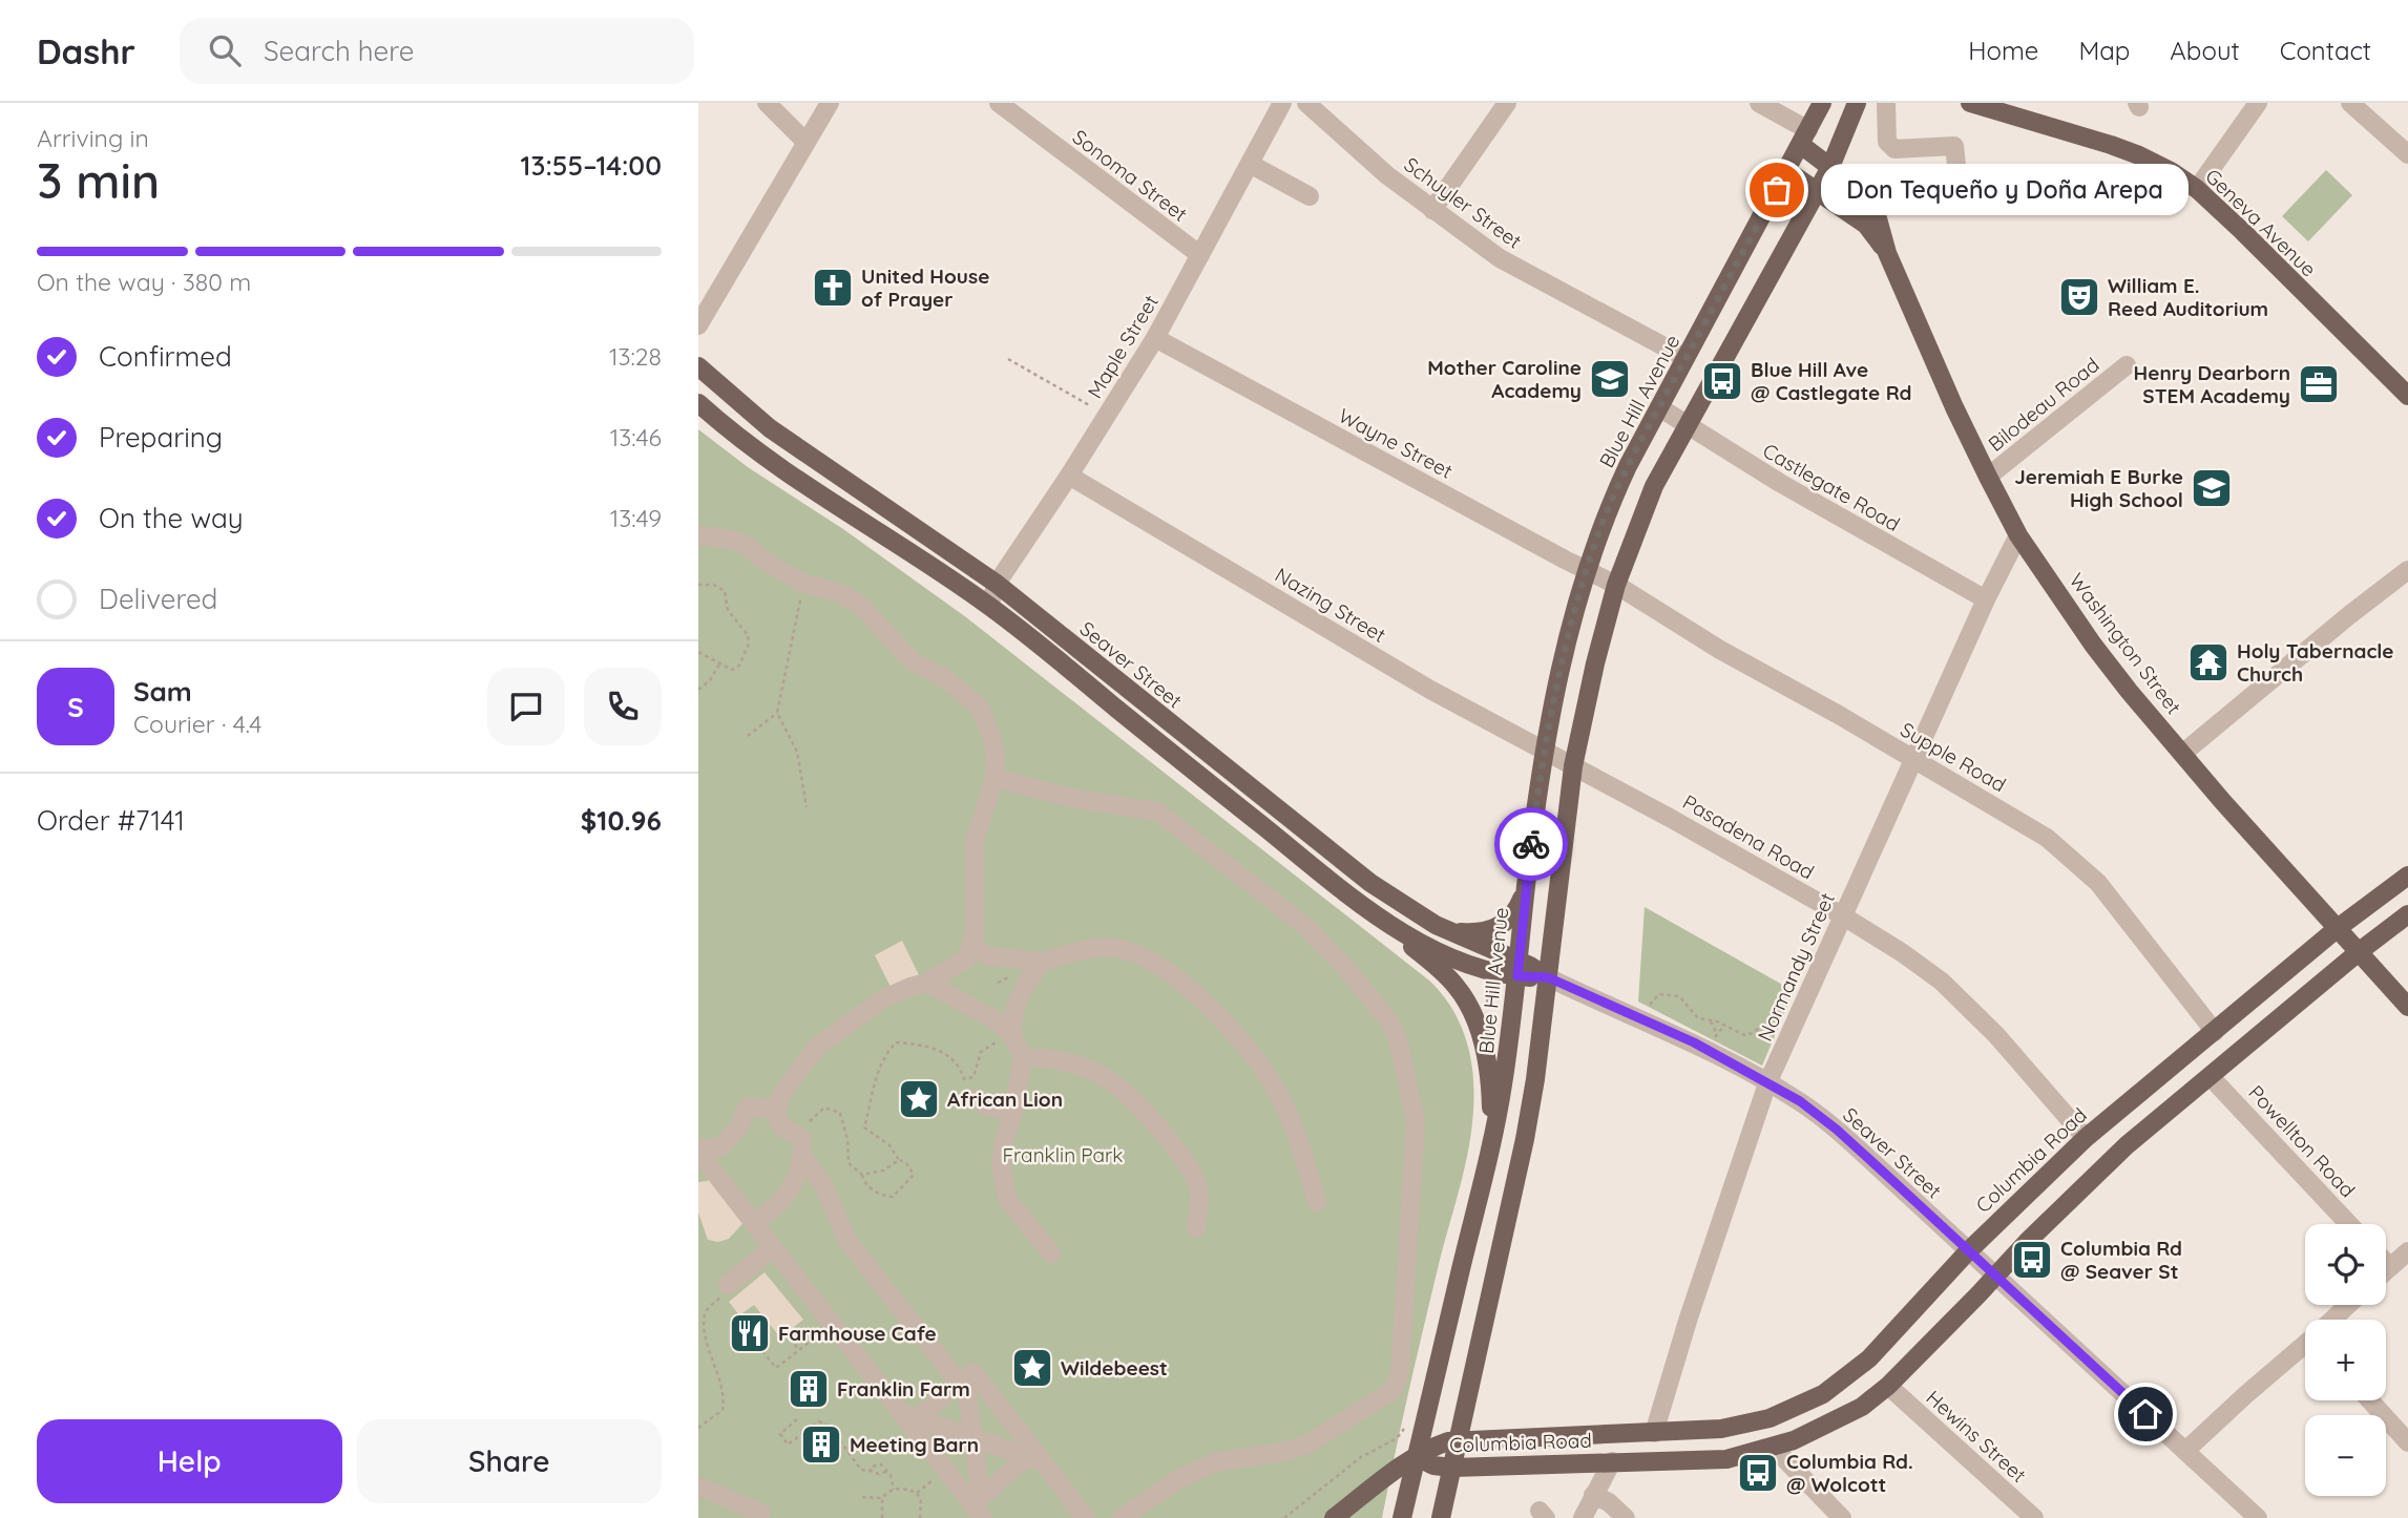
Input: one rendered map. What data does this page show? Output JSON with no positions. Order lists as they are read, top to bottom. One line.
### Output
{"streets":{"main road":["Geneva Avenue","Blue Hill Avenue","Washington Street","Seaver Street","Columbia Road"],"street":["Sonoma Street","Schuyler Street","Maple Street","Bilodeau Road","Wayne Street","Castlegate Road","Nazing Street","Supple Road","Pasadena Road","Normandy Street","Powellton Road","Hewins Street"]},"crossings":[["Sonoma Street","Maple Street"],["Schuyler Street","Blue Hill Avenue"],["Maple Street","Wayne Street"],["Maple Street","Nazing Street"],["Maple Street","Seaver Street"],["Blue Hill Avenue","Wayne Street"],["Blue Hill Avenue","Castlegate Road"],["Blue Hill Avenue","Nazing Street"],["Blue Hill Avenue","Washington Street"],["Blue Hill Avenue","Seaver Street"],["Blue Hill Avenue","Columbia Road"],["Bilodeau Road","Washington Street"],["Wayne Street","Supple Road"],["Castlegate Road","Normandy Street"],["Nazing Street","Pasadena Road"],["Washington Street","Normandy Street"],["Washington Street","Columbia Road"],["Seaver Street","Normandy Street"],["Seaver Street","Columbia Road"],["Supple Road","Normandy Street"],["Supple Road","Columbia Road"],["Pasadena Road","Normandy Street"],["Pasadena Road","Columbia Road"],["Normandy Street","Columbia Road"],["Powellton Road","Columbia Road"],["Columbia Road","Hewins Street"]],"parks":["Franklin Park"],"places":{"other":["Don Tequeño y Doña Arepa"],"church":["United House of Prayer"],"theatre":["William E. Reed Auditorium"],"school or university":["Mother Caroline Academy","Jeremiah E Burke High School"],"bus stop":["Blue Hill Ave @ Castlegate Rd","Columbia Rd @ Seaver St","Columbia Rd. @ Wolcott"],"office":["Henry Dearborn STEM Academy"],"temple":["Holy Tabernacle Church"],"place":["African Lion","Wildebeest"],"restaurant":["Farmhouse Cafe"],"building":["Franklin Farm","Meeting Barn"]},"page":{"header":"Dashr","search":"Search here","nav":["Home","Map","About","Contact"],"heading":["3 min","Arriving in","13:55–14:00"],"panel":["Sam","Courier · 4.4","Order #7141","$10.96"],"bubble":"Don Tequeño y Doña Arepa","bar":"On the way · 380 m","list":[["Confirmed","13:28"],["Preparing","13:46"],["On the way","13:49"],"Delivered"],"round":"S","map_buttons":["+","−"],"buttons":["Help","Share"]}}
